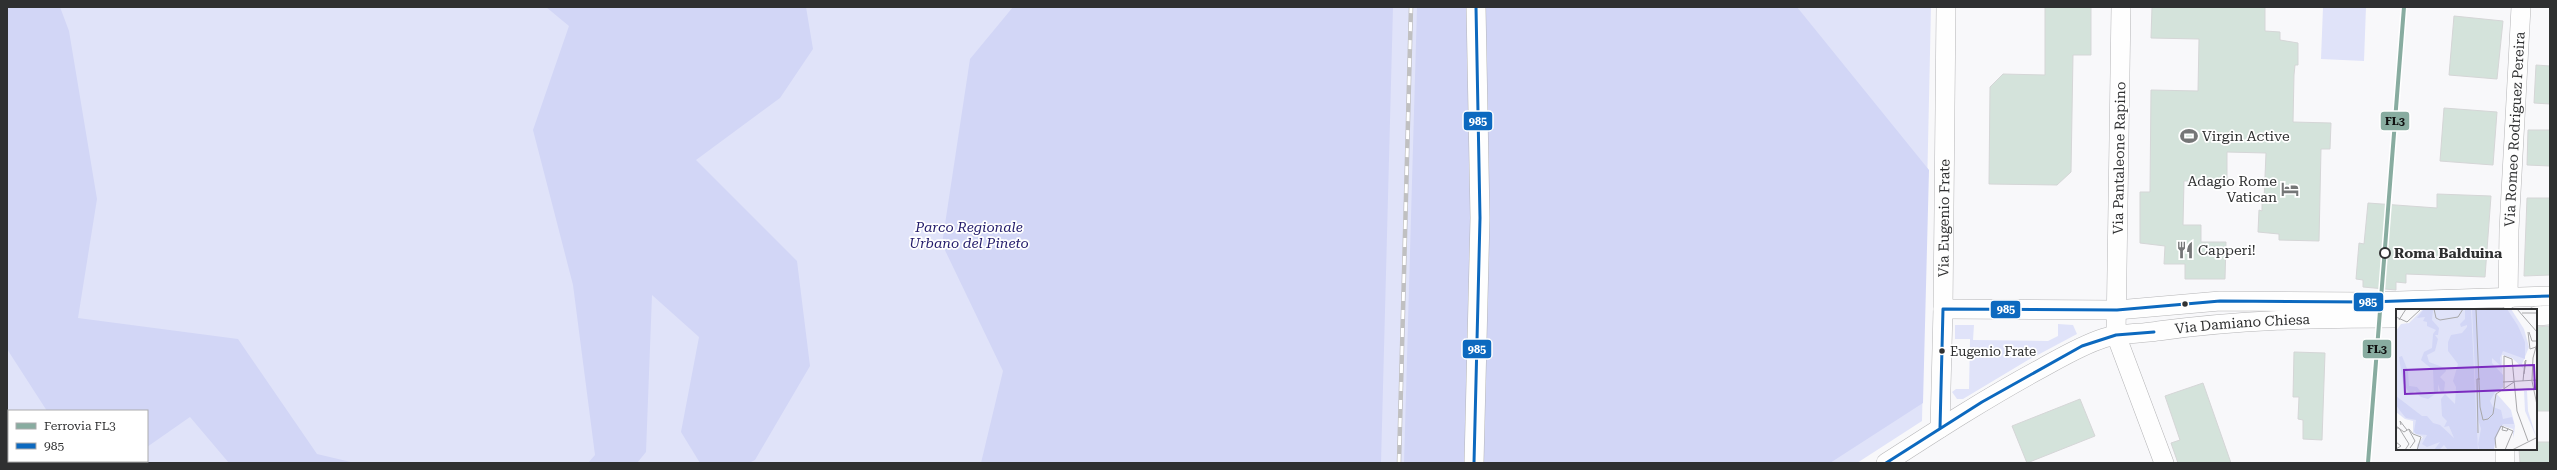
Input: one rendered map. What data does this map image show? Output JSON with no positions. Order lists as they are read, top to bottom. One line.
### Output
{"streets":{"street":["Via Romeo Rodriguez Pereira","Via Pantaleone Rapino","Via Eugenio Frate","Via Damiano Chiesa"]},"crossings":[["Via Pantaleone Rapino","Via Damiano Chiesa"],["Via Eugenio Frate","Via Damiano Chiesa"]],"parks":["Parco Regionale Urbano del Pineto"],"places":{"sports":["Virgin Active"],"hotel":["Adagio Rome Vatican"],"restaurant":["Capperi!"],"other":["Roma Balduina","Eugenio Frate"]},"lines":["rail line FL3","transit line 985"],"legend":["Ferrovia FL3","985"]}
